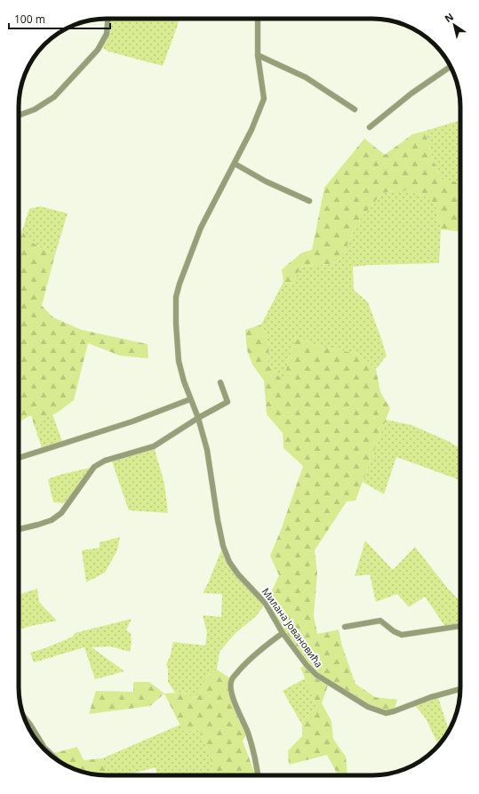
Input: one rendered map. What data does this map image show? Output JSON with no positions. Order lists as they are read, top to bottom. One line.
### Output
{"streets":{"street":["Милана Јовановића"]},"scale_bar":"100 m","north":"top left"}
